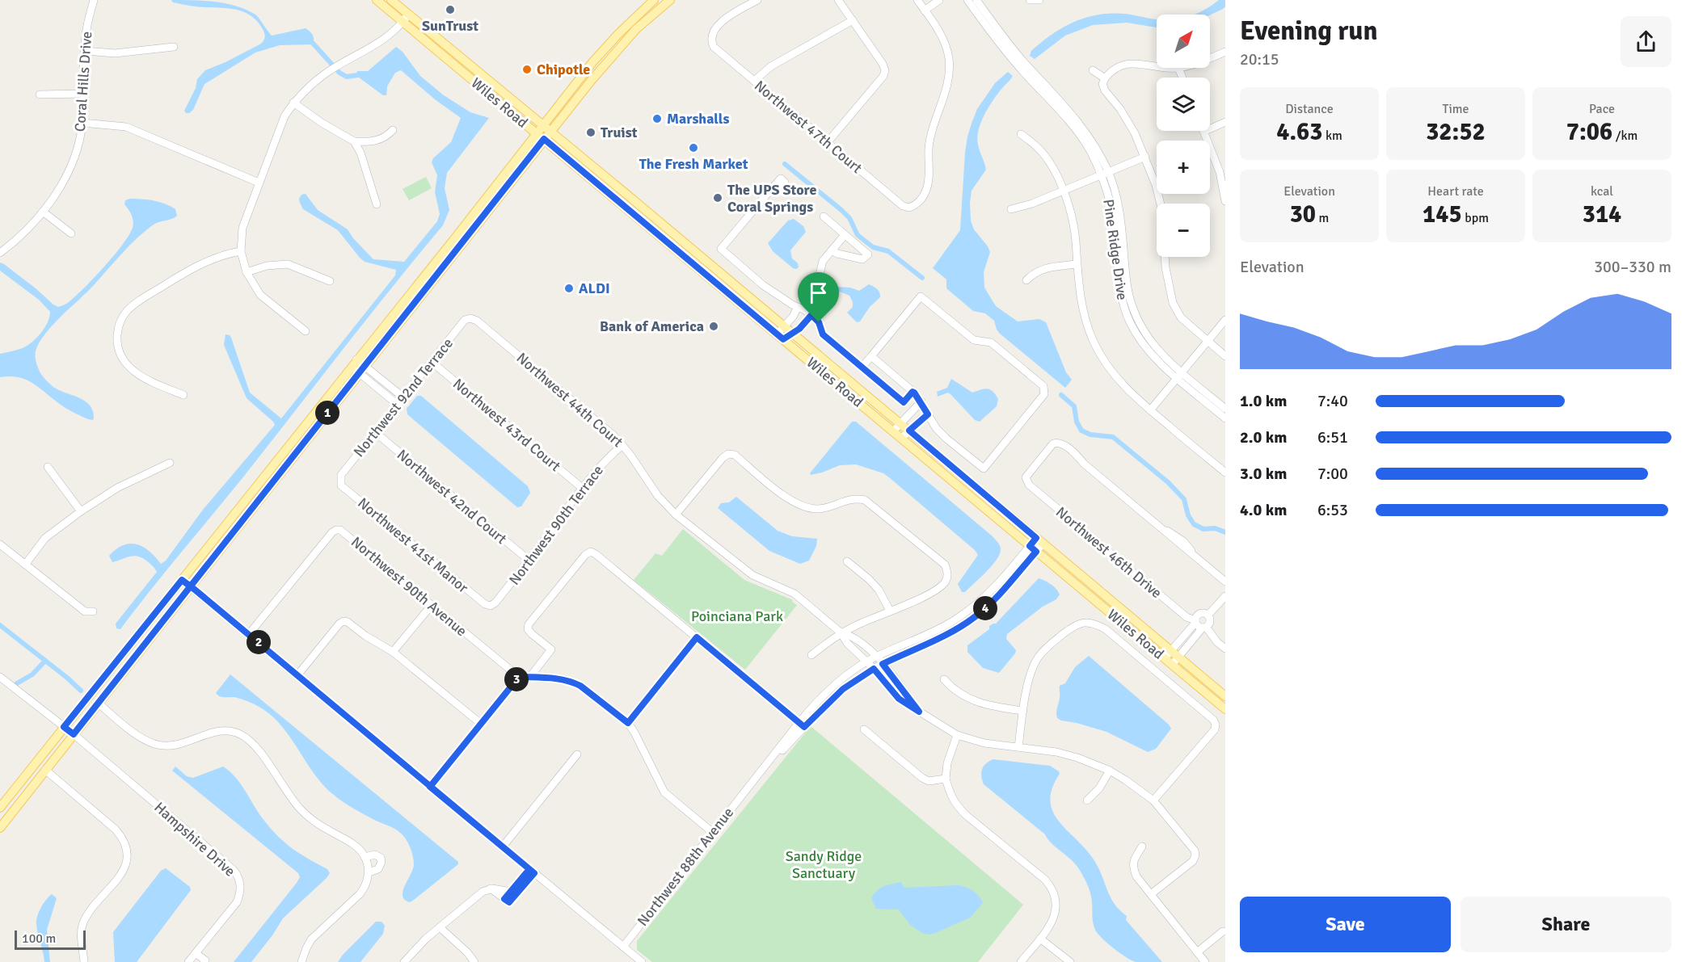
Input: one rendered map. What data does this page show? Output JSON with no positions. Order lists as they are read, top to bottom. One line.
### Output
{"streets":{"main road":["Wiles Road"],"street":["Coral Hills Drive","Northwest 47th Court","Pine Ridge Drive","Northwest 92nd Terrace","Northwest 44th Court","Northwest 43rd Court","Northwest 42nd Court","Northwest 90th Terrace","Northwest 41st Manor","Northwest 46th Drive","Northwest 90th Avenue","Hampshire Drive","Northwest 88th Avenue"]},"crossings":[["Wiles Road","Northwest 88th Avenue"],["Northwest 92nd Terrace","Northwest 44th Court"],["Northwest 92nd Terrace","Northwest 43rd Court"],["Northwest 92nd Terrace","Northwest 42nd Court"],["Northwest 92nd Terrace","Northwest 41st Manor"],["Northwest 44th Court","Northwest 90th Terrace"],["Northwest 44th Court","Northwest 88th Avenue"],["Northwest 43rd Court","Northwest 90th Terrace"],["Northwest 42nd Court","Northwest 90th Terrace"],["Northwest 90th Terrace","Northwest 41st Manor"]],"parks":["Poinciana Park","Sandy Ridge Sanctuary"],"places":["SunTrust","Chipotle","Marshalls","Truist","The Fresh Market","The UPS Store Coral Springs","ALDI","Bank of America"],"scale_bar":"100 m","north":"top right","page":{"heading":["Evening run","20:15"],"map_buttons":["+","−"],"stats":[["Distance","4.63 km"],["Time","32:52"],["Pace","7:06 /km"],["Elevation","30 m"],["Heart rate","145 bpm"],["kcal","314"]],"chart":["Elevation","300–330 m"],"list":[{"name":"1.0 km","note":"7:40"},{"name":"2.0 km","note":"6:51"},{"name":"3.0 km","note":"7:00"},{"name":"4.0 km","note":"6:53"}],"pins":["1","4","2","3"],"buttons":["Save","Share"],"scale":"100 m"}}
